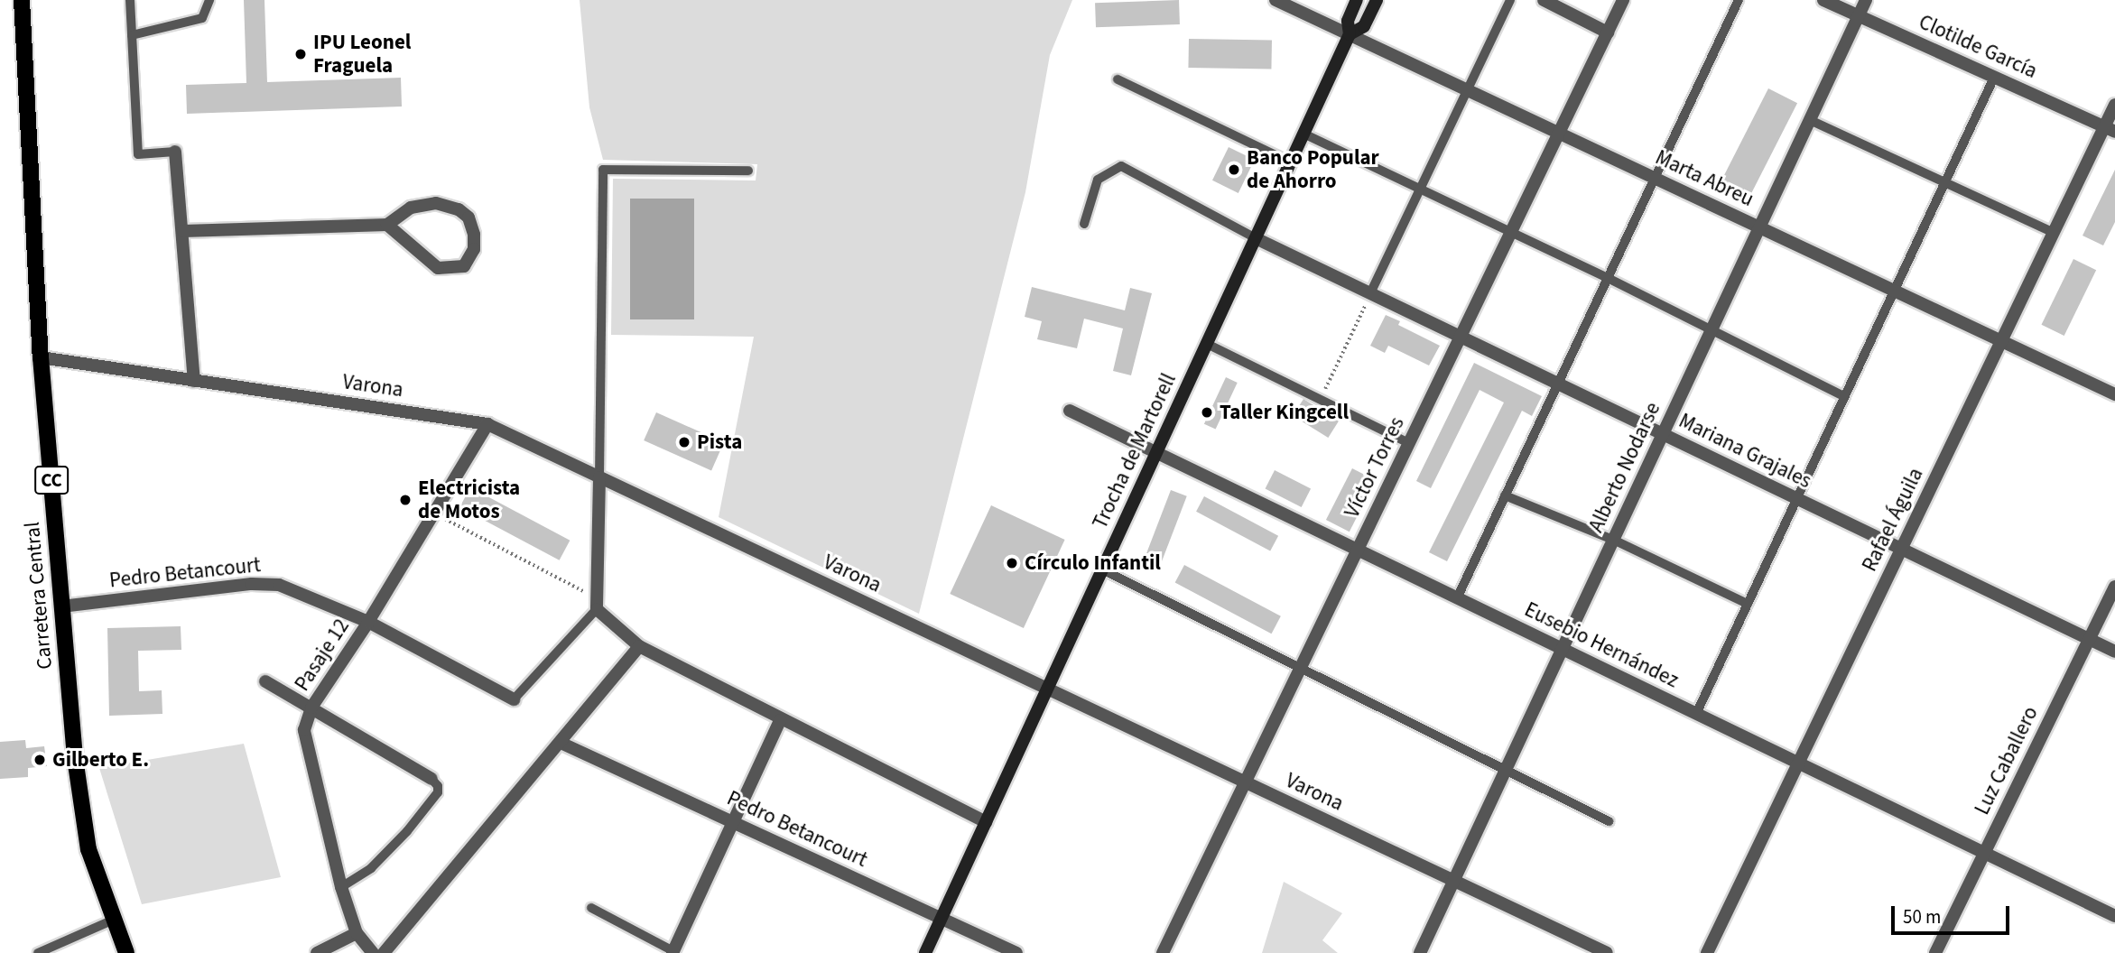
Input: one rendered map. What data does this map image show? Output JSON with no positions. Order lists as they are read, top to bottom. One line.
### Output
{"streets":{"main road":["CC","Carretera Central"],"street":["Clotilde García","Marta Abreu","Varona","Trocha de Martorell","Mariana Grajales","Víctor Torres","Alberto Nodarse","Rafael Águila","Pedro Betancourt","Eusebio Hernández","Pasaje 12","Luz Caballero"]},"crossings":[["Clotilde García","Alberto Nodarse"],["Clotilde García","Rafael Águila"],["Marta Abreu","Trocha de Martorell"],["Marta Abreu","Víctor Torres"],["Marta Abreu","Alberto Nodarse"],["Marta Abreu","Rafael Águila"],["Varona","Trocha de Martorell"],["Varona","Víctor Torres"],["Varona","Alberto Nodarse"],["Varona","Carretera Central"],["Varona","Pasaje 12"],["Trocha de Martorell","Mariana Grajales"],["Trocha de Martorell","Pedro Betancourt"],["Trocha de Martorell","Eusebio Hernández"],["Mariana Grajales","Víctor Torres"],["Mariana Grajales","Alberto Nodarse"],["Mariana Grajales","Rafael Águila"],["Mariana Grajales","Luz Caballero"],["Víctor Torres","Eusebio Hernández"],["Alberto Nodarse","Eusebio Hernández"],["Rafael Águila","Eusebio Hernández"],["Pedro Betancourt","Carretera Central"],["Pedro Betancourt","Pasaje 12"],["Eusebio Hernández","Luz Caballero"]],"places":["IPU Leonel Fraguela","Banco Popular de Ahorro","Taller Kingcell","Pista","Electricista de Motos","Círculo Infantil","Gilberto E."],"scale_bar":"50 m"}
